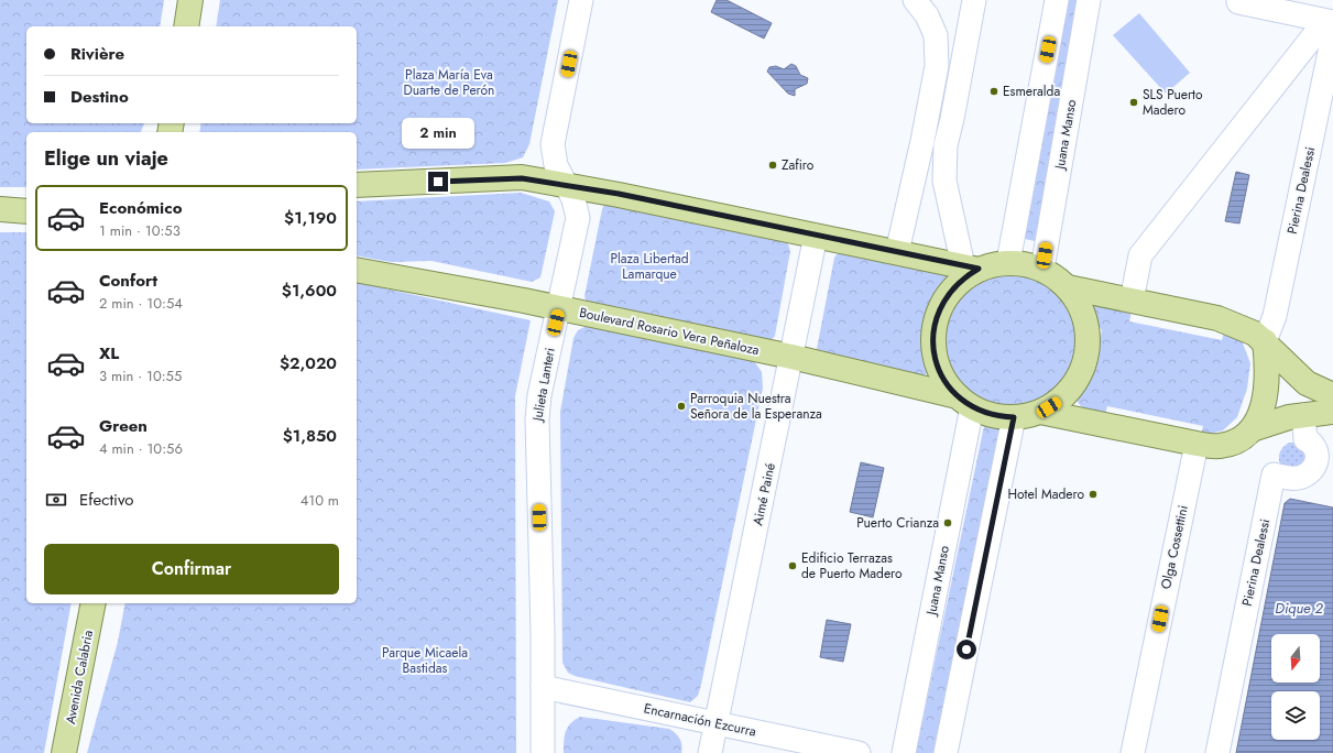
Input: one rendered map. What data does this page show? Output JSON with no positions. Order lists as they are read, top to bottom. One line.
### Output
{"streets":{"main road":["Boulevard Rosario Vera Peñaloza","Avenida Calabria"],"street":["Juana Manso","Pierina Dealessi","Julieta Lanteri","Aimé Painé","Olga Cossettini","Encarnación Ezcurra"]},"crossings":[["Juana Manso","Boulevard Rosario Vera Peñaloza"],["Boulevard Rosario Vera Peñaloza","Julieta Lanteri"],["Boulevard Rosario Vera Peñaloza","Aimé Painé"],["Julieta Lanteri","Encarnación Ezcurra"],["Aimé Painé","Encarnación Ezcurra"]],"water":["Dique 2"],"parks":["Plaza María Eva Duarte de Perón","Plaza Libertad Lamarque","Parque Micaela Bastidas"],"places":["Esmeralda","SLS Puerto Madero","Zafiro","Parroquia Nuestra Señora de la Esperanza","Hotel Madero","Puerto Crianza","Edificio Terrazas de Puerto Madero"],"north":"bottom","page":{"banner":["Rivière","Destino"],"bubble":"2 min","heading":"Elige un viaje","list":[{"name":"Económico","note":"1 min · 10:53","value":"$1,190"},{"name":"Confort","note":"2 min · 10:54","value":"$1,600"},{"name":"XL","note":"3 min · 10:55","value":"$2,020"},{"name":"Green","note":"4 min · 10:56","value":"$1,850"}],"pay":["Efectivo","410 m"],"buttons":"Confirmar"}}
